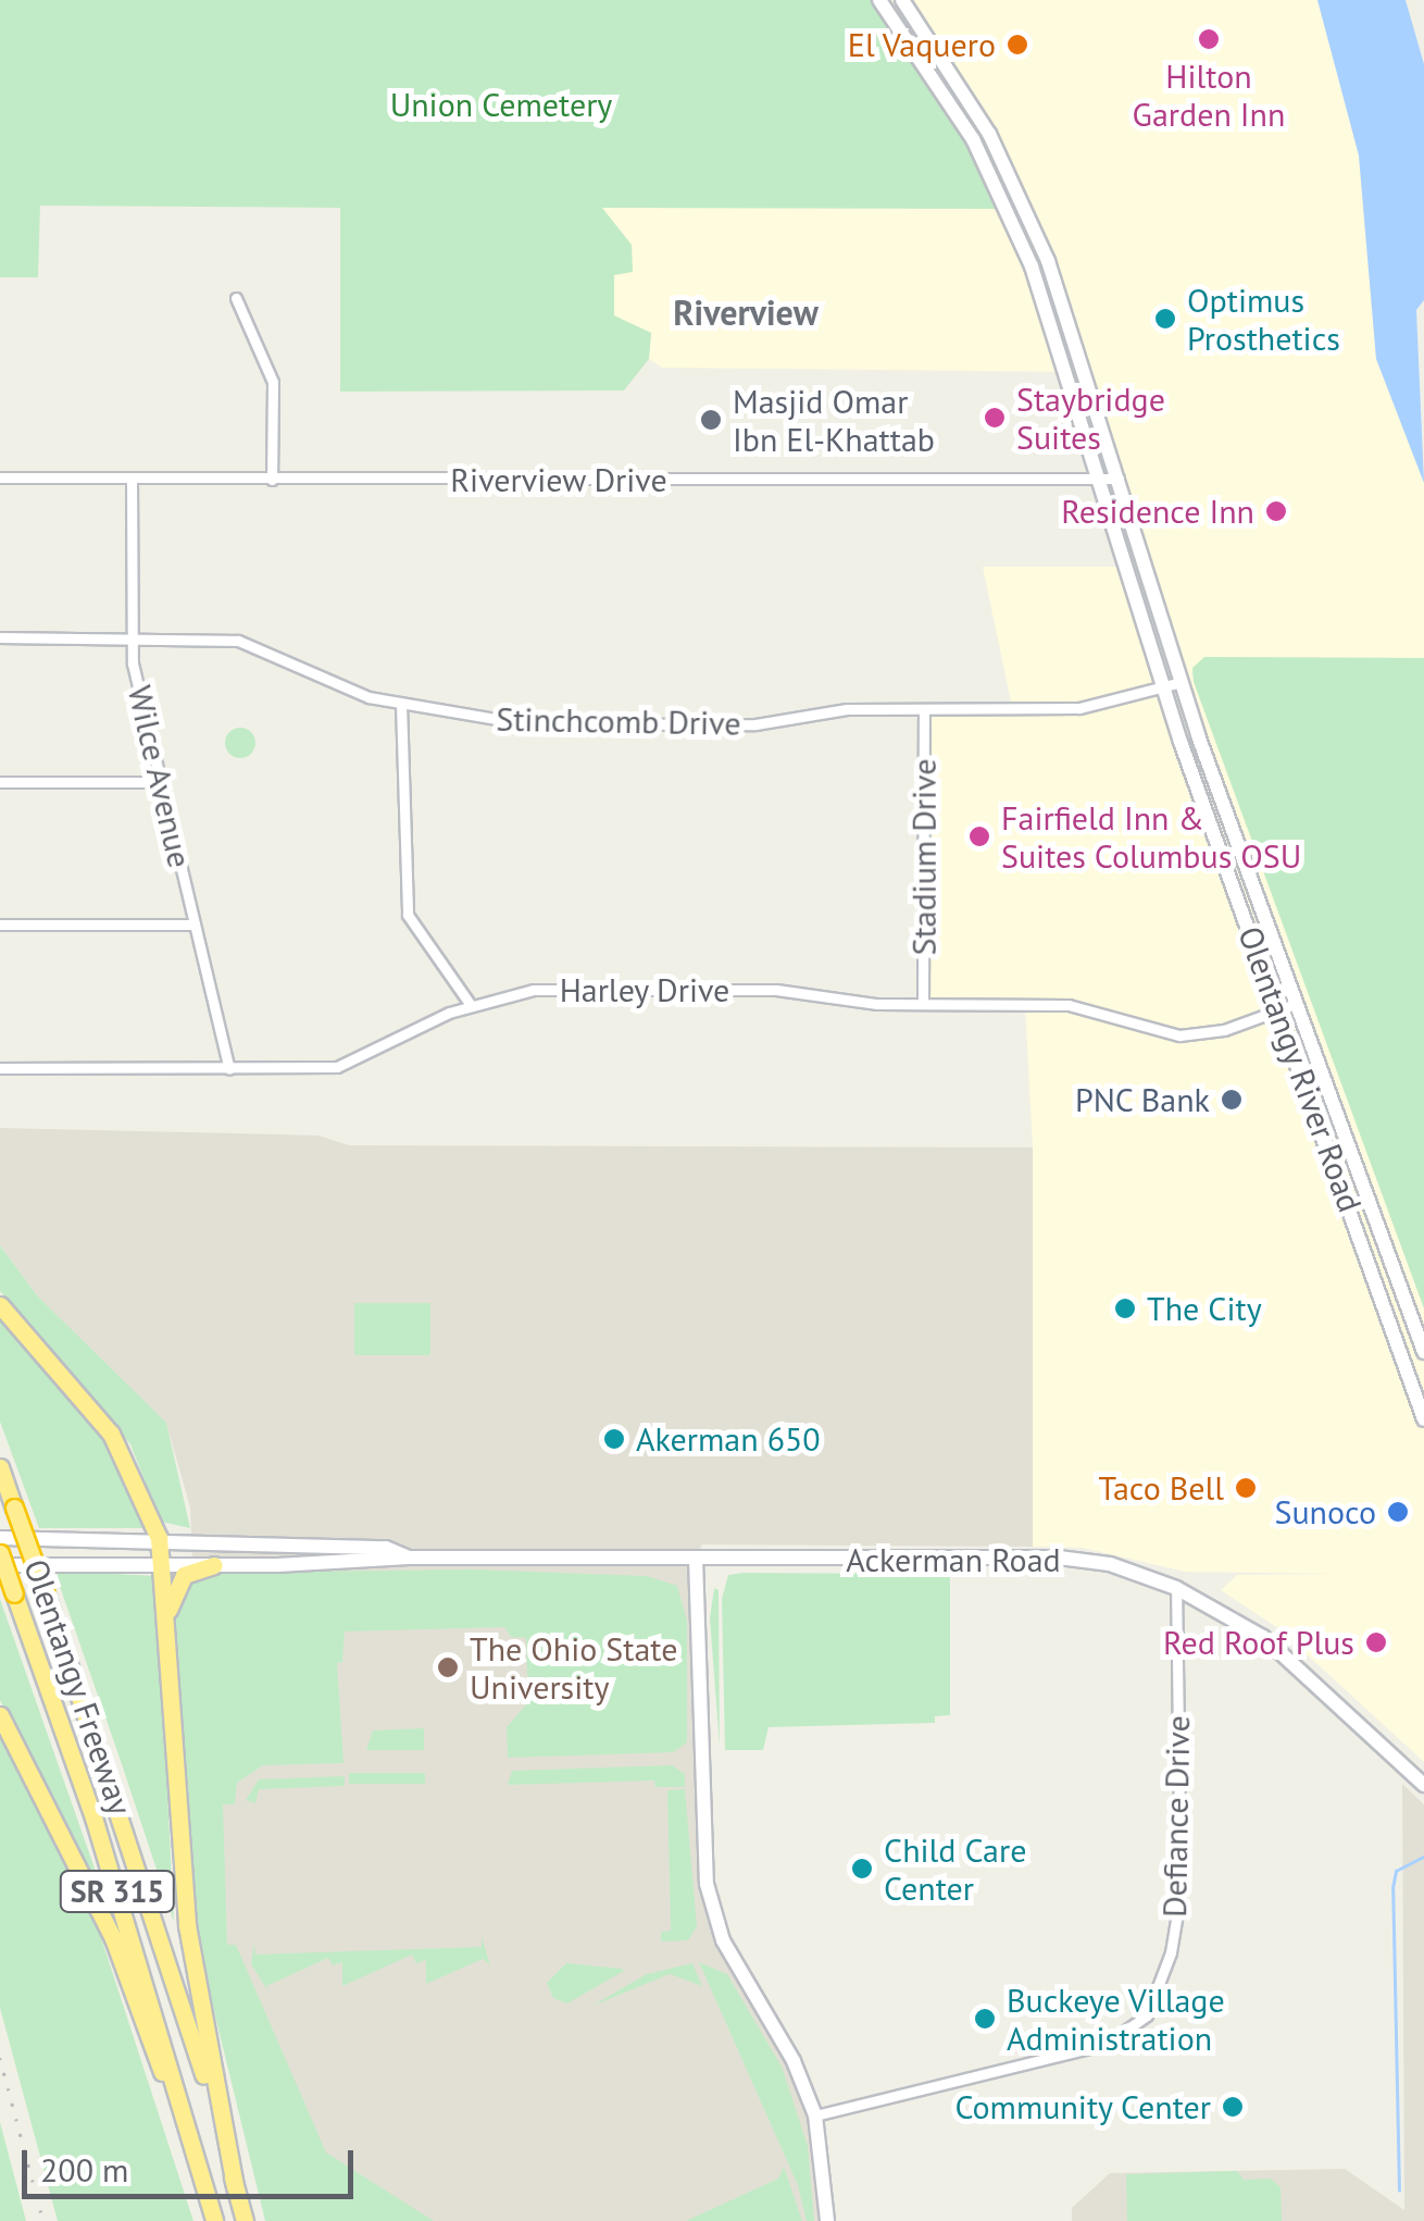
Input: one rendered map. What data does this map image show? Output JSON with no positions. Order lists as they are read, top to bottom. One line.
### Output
{"streets":{"highway":["Olentangy Freeway","SR 315"],"main road":["Olentangy River Road","Ackerman Road"],"street":["Riverview Drive","Stinchcomb Drive","Wilce Avenue","Stadium Drive","Harley Drive","Defiance Drive"]},"crossings":[["Riverview Drive","Wilce Avenue"],["Riverview Drive","Olentangy River Road"],["Stinchcomb Drive","Wilce Avenue"],["Stinchcomb Drive","Stadium Drive"],["Stinchcomb Drive","Olentangy River Road"],["Wilce Avenue","Harley Drive"],["Stadium Drive","Harley Drive"],["Harley Drive","Olentangy River Road"],["Ackerman Road","Defiance Drive"]],"districts":["Riverview"],"parks":["Union Cemetery"],"places":["Hilton Garden Inn","El Vaquero","Optimus Prosthetics","Staybridge Suites","Masjid Omar Ibn El-Khattab","Residence Inn","Fairfield Inn & Suites Columbus OSU","PNC Bank","The City","Akerman 650","Taco Bell","Sunoco","Red Roof Plus","The Ohio State University","Child Care Center","Buckeye Village Administration","Community Center"],"scale_bar":"200 m"}
